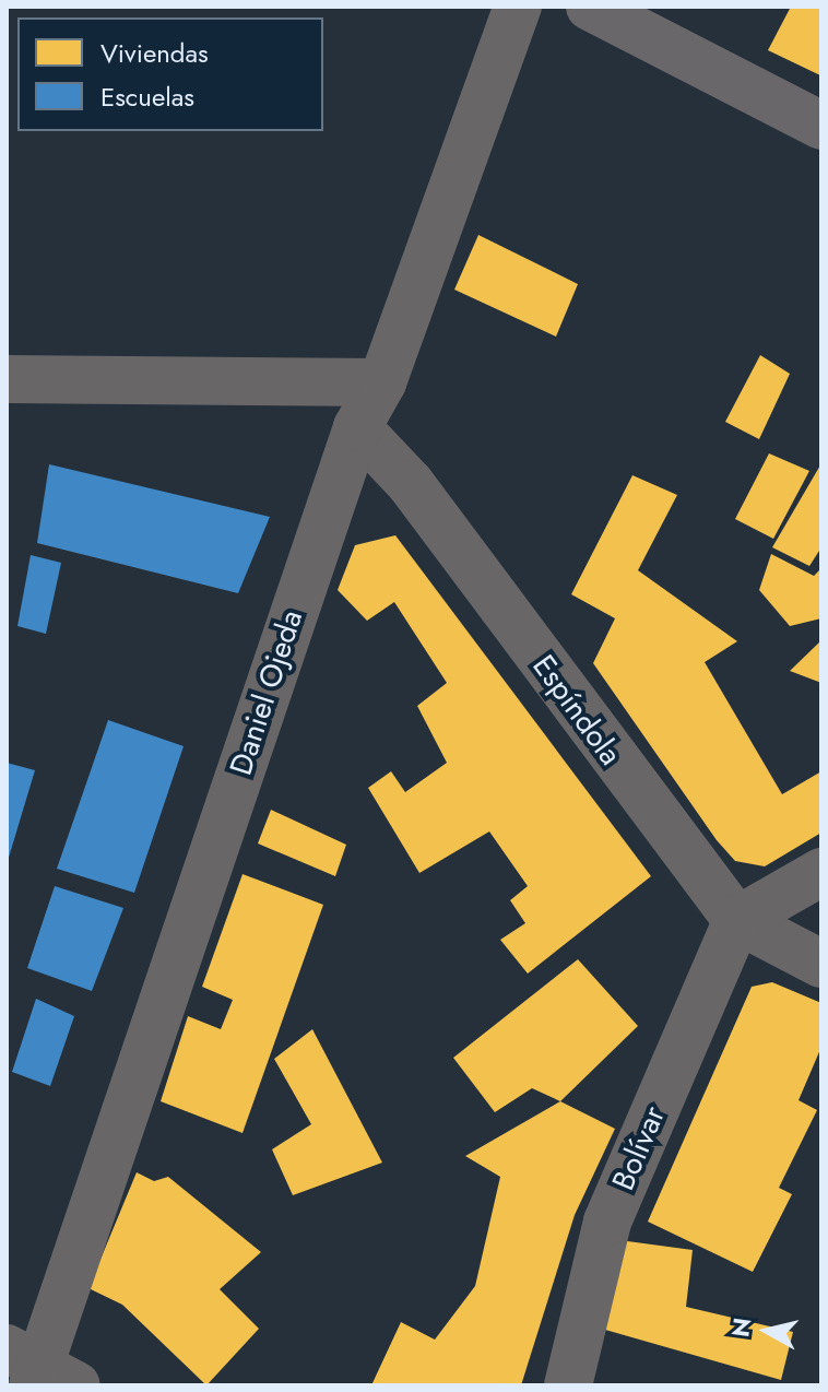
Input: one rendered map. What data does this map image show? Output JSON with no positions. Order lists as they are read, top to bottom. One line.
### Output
{"streets":{"street":["Daniel Ojeda","Espíndola","Bolívar"]},"crossings":[["Daniel Ojeda","Espíndola"],["Espíndola","Bolívar"]],"legend":["Viviendas","Escuelas"],"north":"left"}
